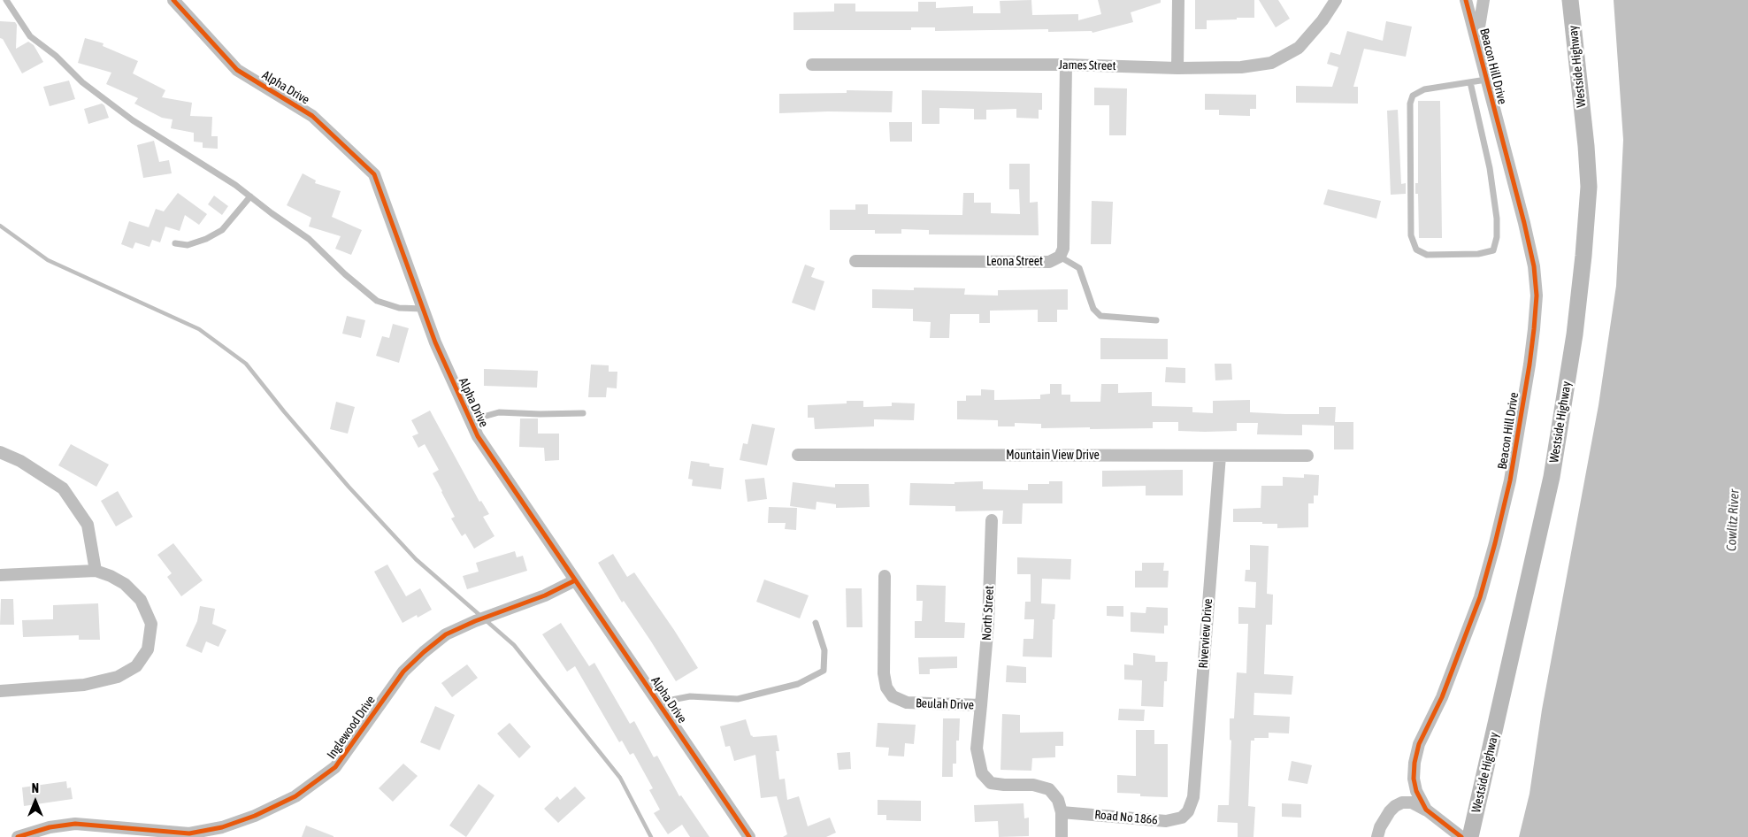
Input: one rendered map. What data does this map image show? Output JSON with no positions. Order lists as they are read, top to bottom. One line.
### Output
{"streets":{"main road":["Westside Highway"],"street":["James Street","Beacon Hill Drive","Alpha Drive","Leona Street","Mountain View Drive","North Street","Riverview Drive","Beulah Drive","Inglewood Drive","Road No 1866"]},"crossings":[["James Street","Leona Street"],["Alpha Drive","Inglewood Drive"],["Mountain View Drive","Riverview Drive"],["North Street","Beulah Drive"],["Riverview Drive","Road No 1866"],["Beulah Drive","Road No 1866"]],"water":["Cowlitz River"],"north":"top"}
